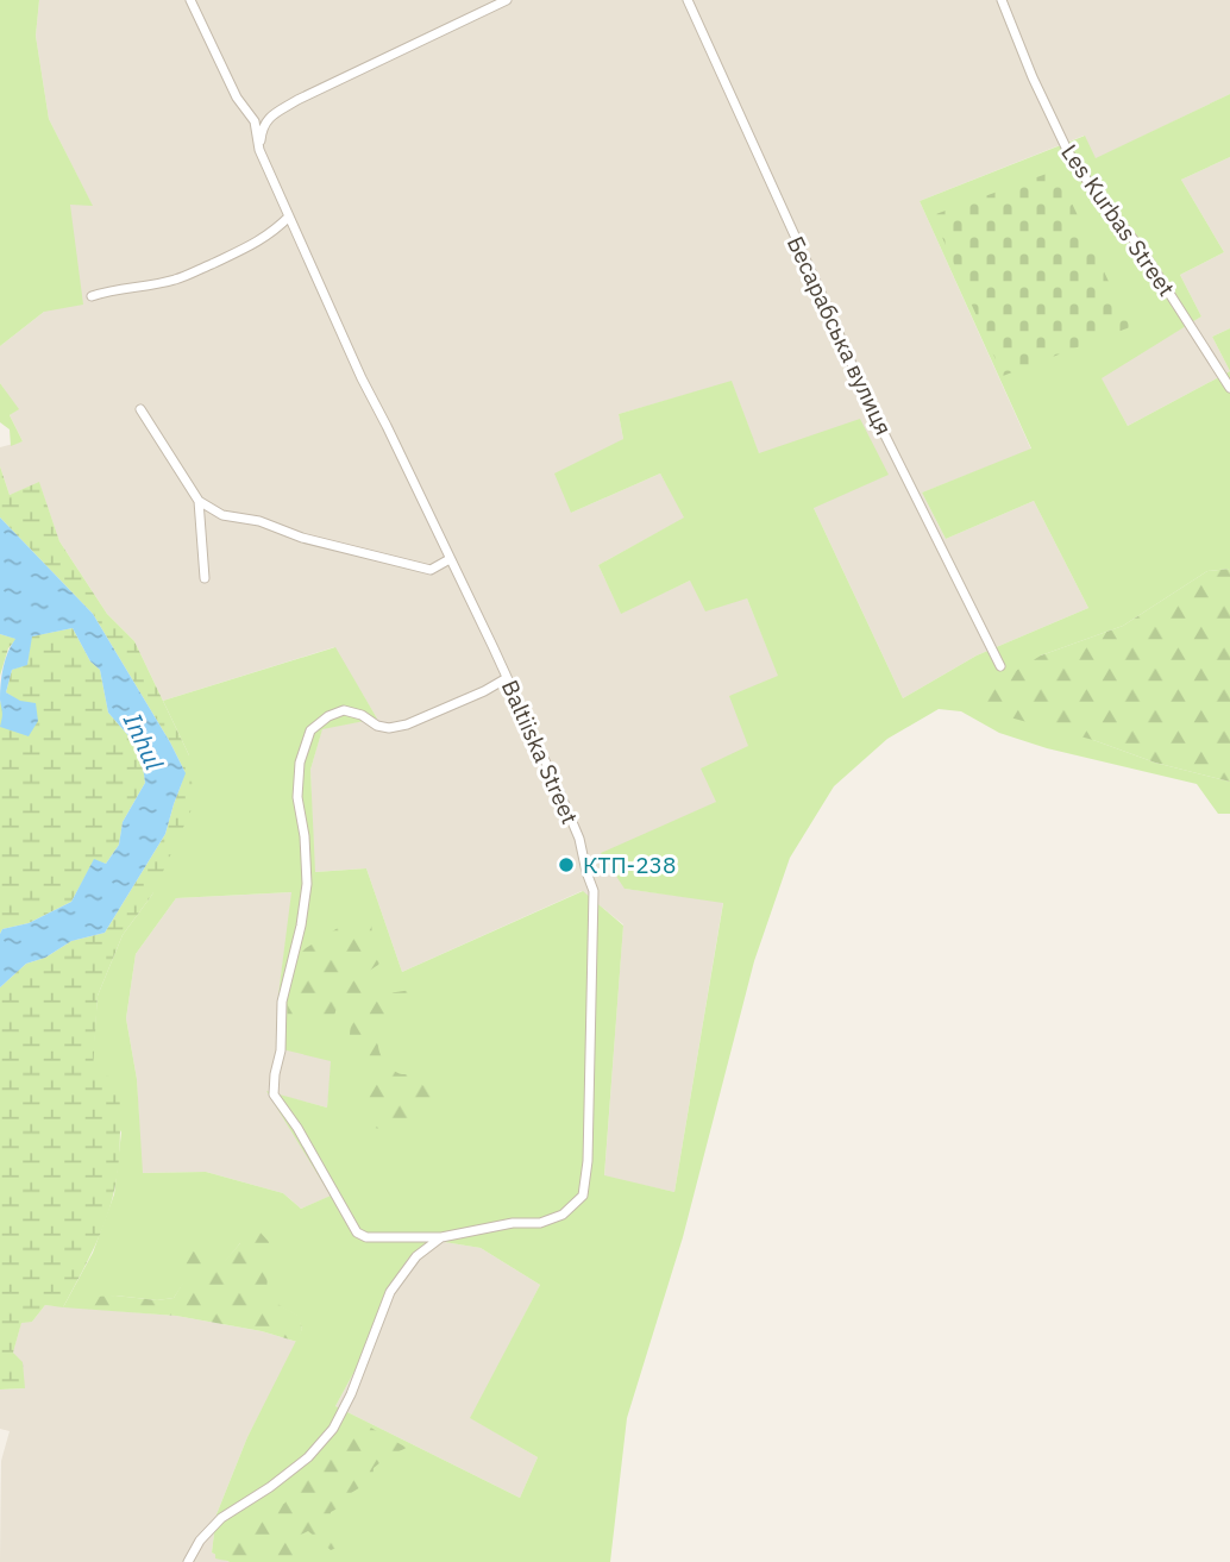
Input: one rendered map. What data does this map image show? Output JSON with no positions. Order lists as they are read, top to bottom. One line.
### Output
{"streets":{"street":["Les Kurbas Street","Бесарабська вулиця","Baltiiska Street"]},"water":["Inhul"],"places":["КТП-238"]}
